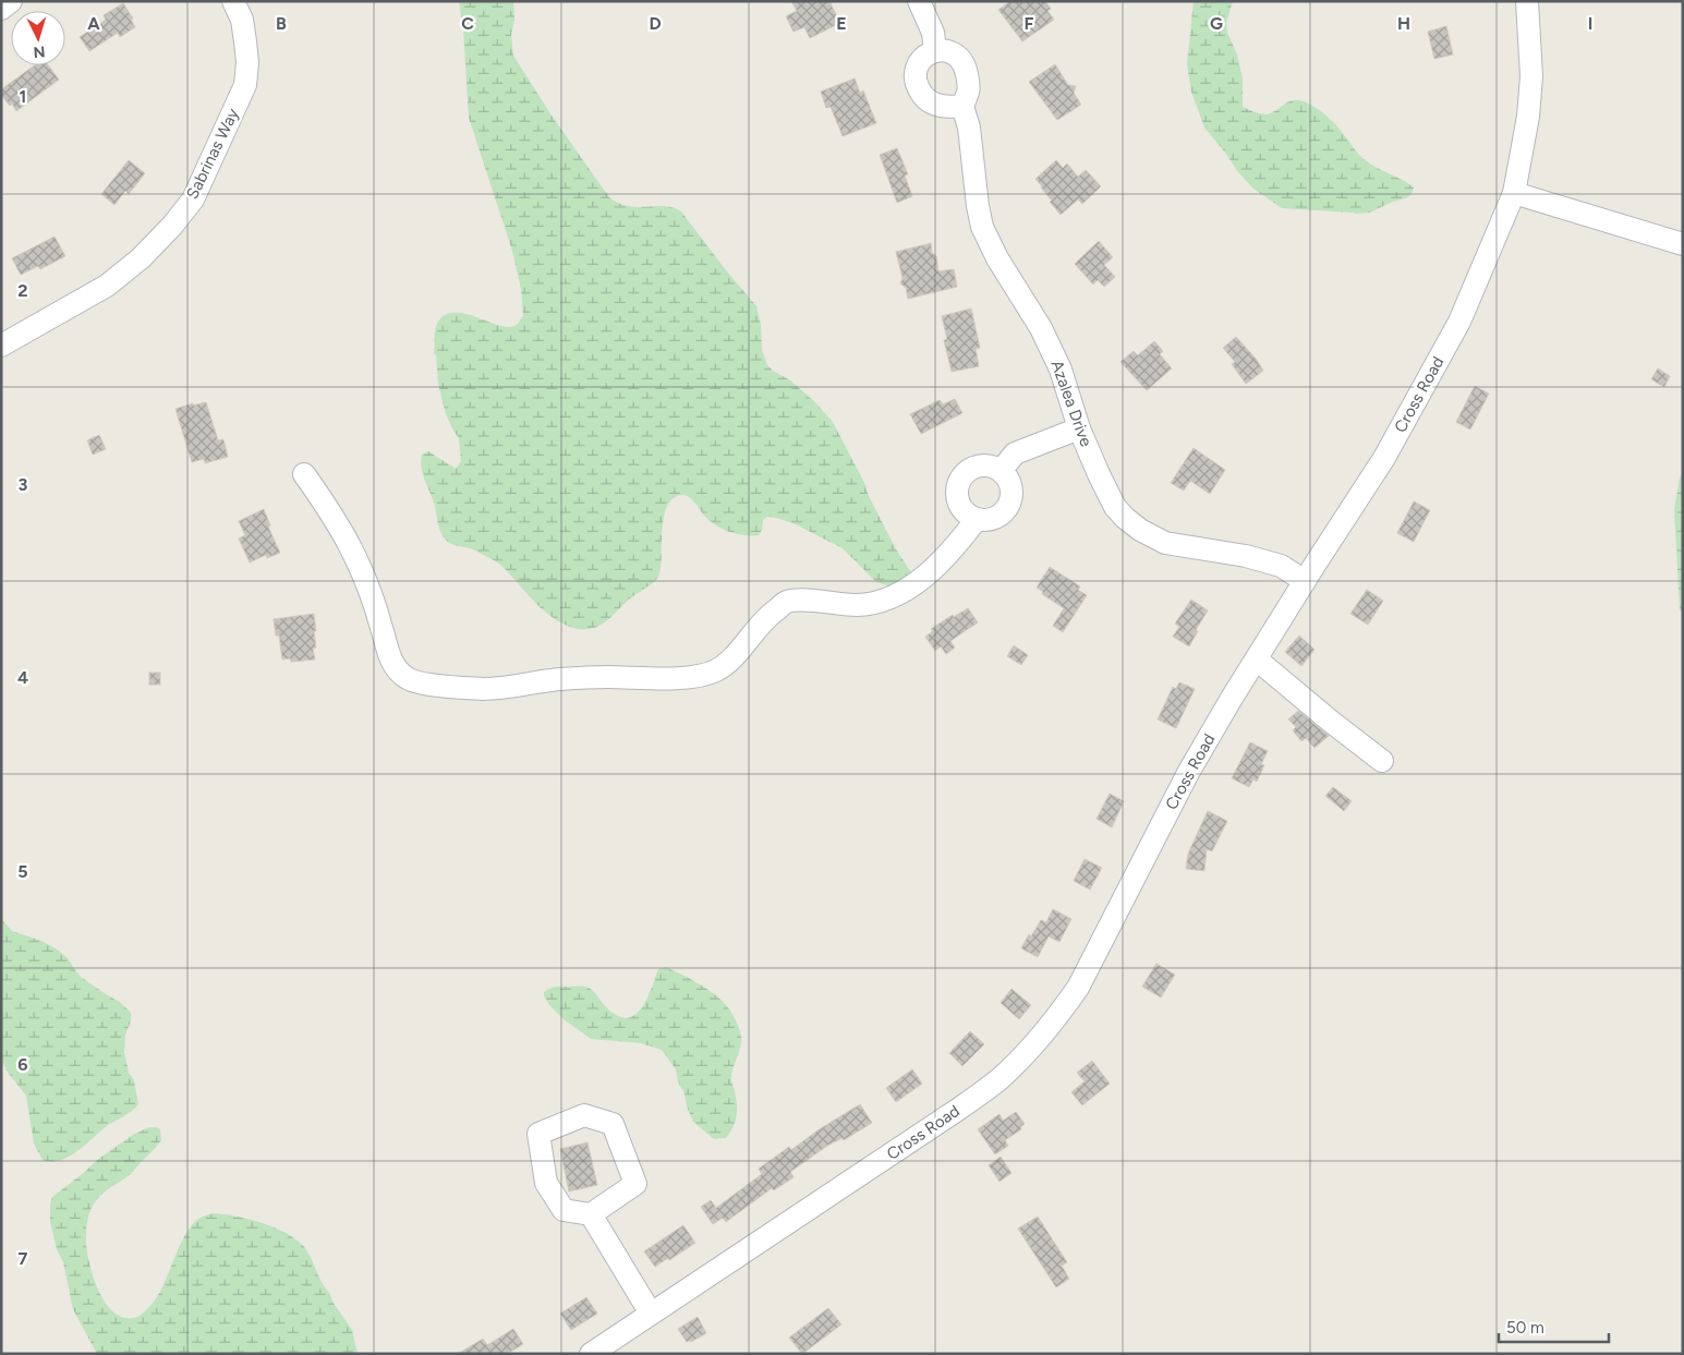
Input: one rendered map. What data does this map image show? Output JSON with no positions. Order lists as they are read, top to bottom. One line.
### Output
{"streets":{"street":["Sabrinas Way","Cross Road","Azalea Drive"]},"crossings":[["Cross Road","Azalea Drive"]],"scale_bar":"50 m","north":"bottom","grid":{"columns":["A","B","C","D","E","F","G","H","I"],"rows":["1","2","3","4","5","6","7"]}}
